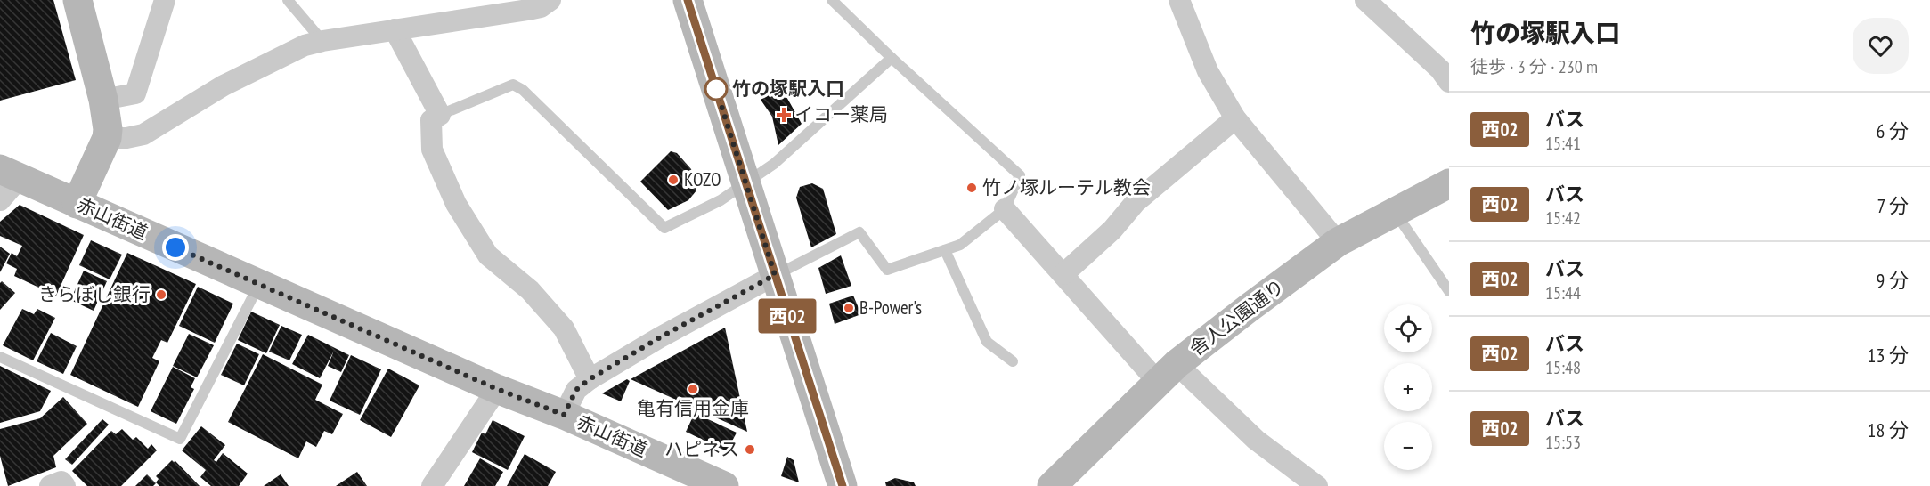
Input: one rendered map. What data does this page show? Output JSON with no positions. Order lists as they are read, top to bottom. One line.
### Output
{"streets":{"street":["赤山街道","舎人公園通り"]},"places":{"other":["竹の塚駅入口","KOZO","竹ノ塚ルーテル教会","きらぼし銀行","B-Power's","亀有信用金庫","ハピネス"],"health":["イコー薬局"]},"lines":["bus line 西02"],"page":{"on_map":"西02","heading":["竹の塚駅入口","徒歩 · 3 分 · 230 m"],"list":[{"mark":"西02","name":"バス","note":"15:41","value":"6 分"},{"mark":"西02","name":"バス","note":"15:42","value":"7 分"},{"mark":"西02","name":"バス","note":"15:44","value":"9 分"},{"mark":"西02","name":"バス","note":"15:48","value":"13 分"},{"mark":"西02","name":"バス","note":"15:53","value":"18 分"}],"map_buttons":["+","−"]}}
